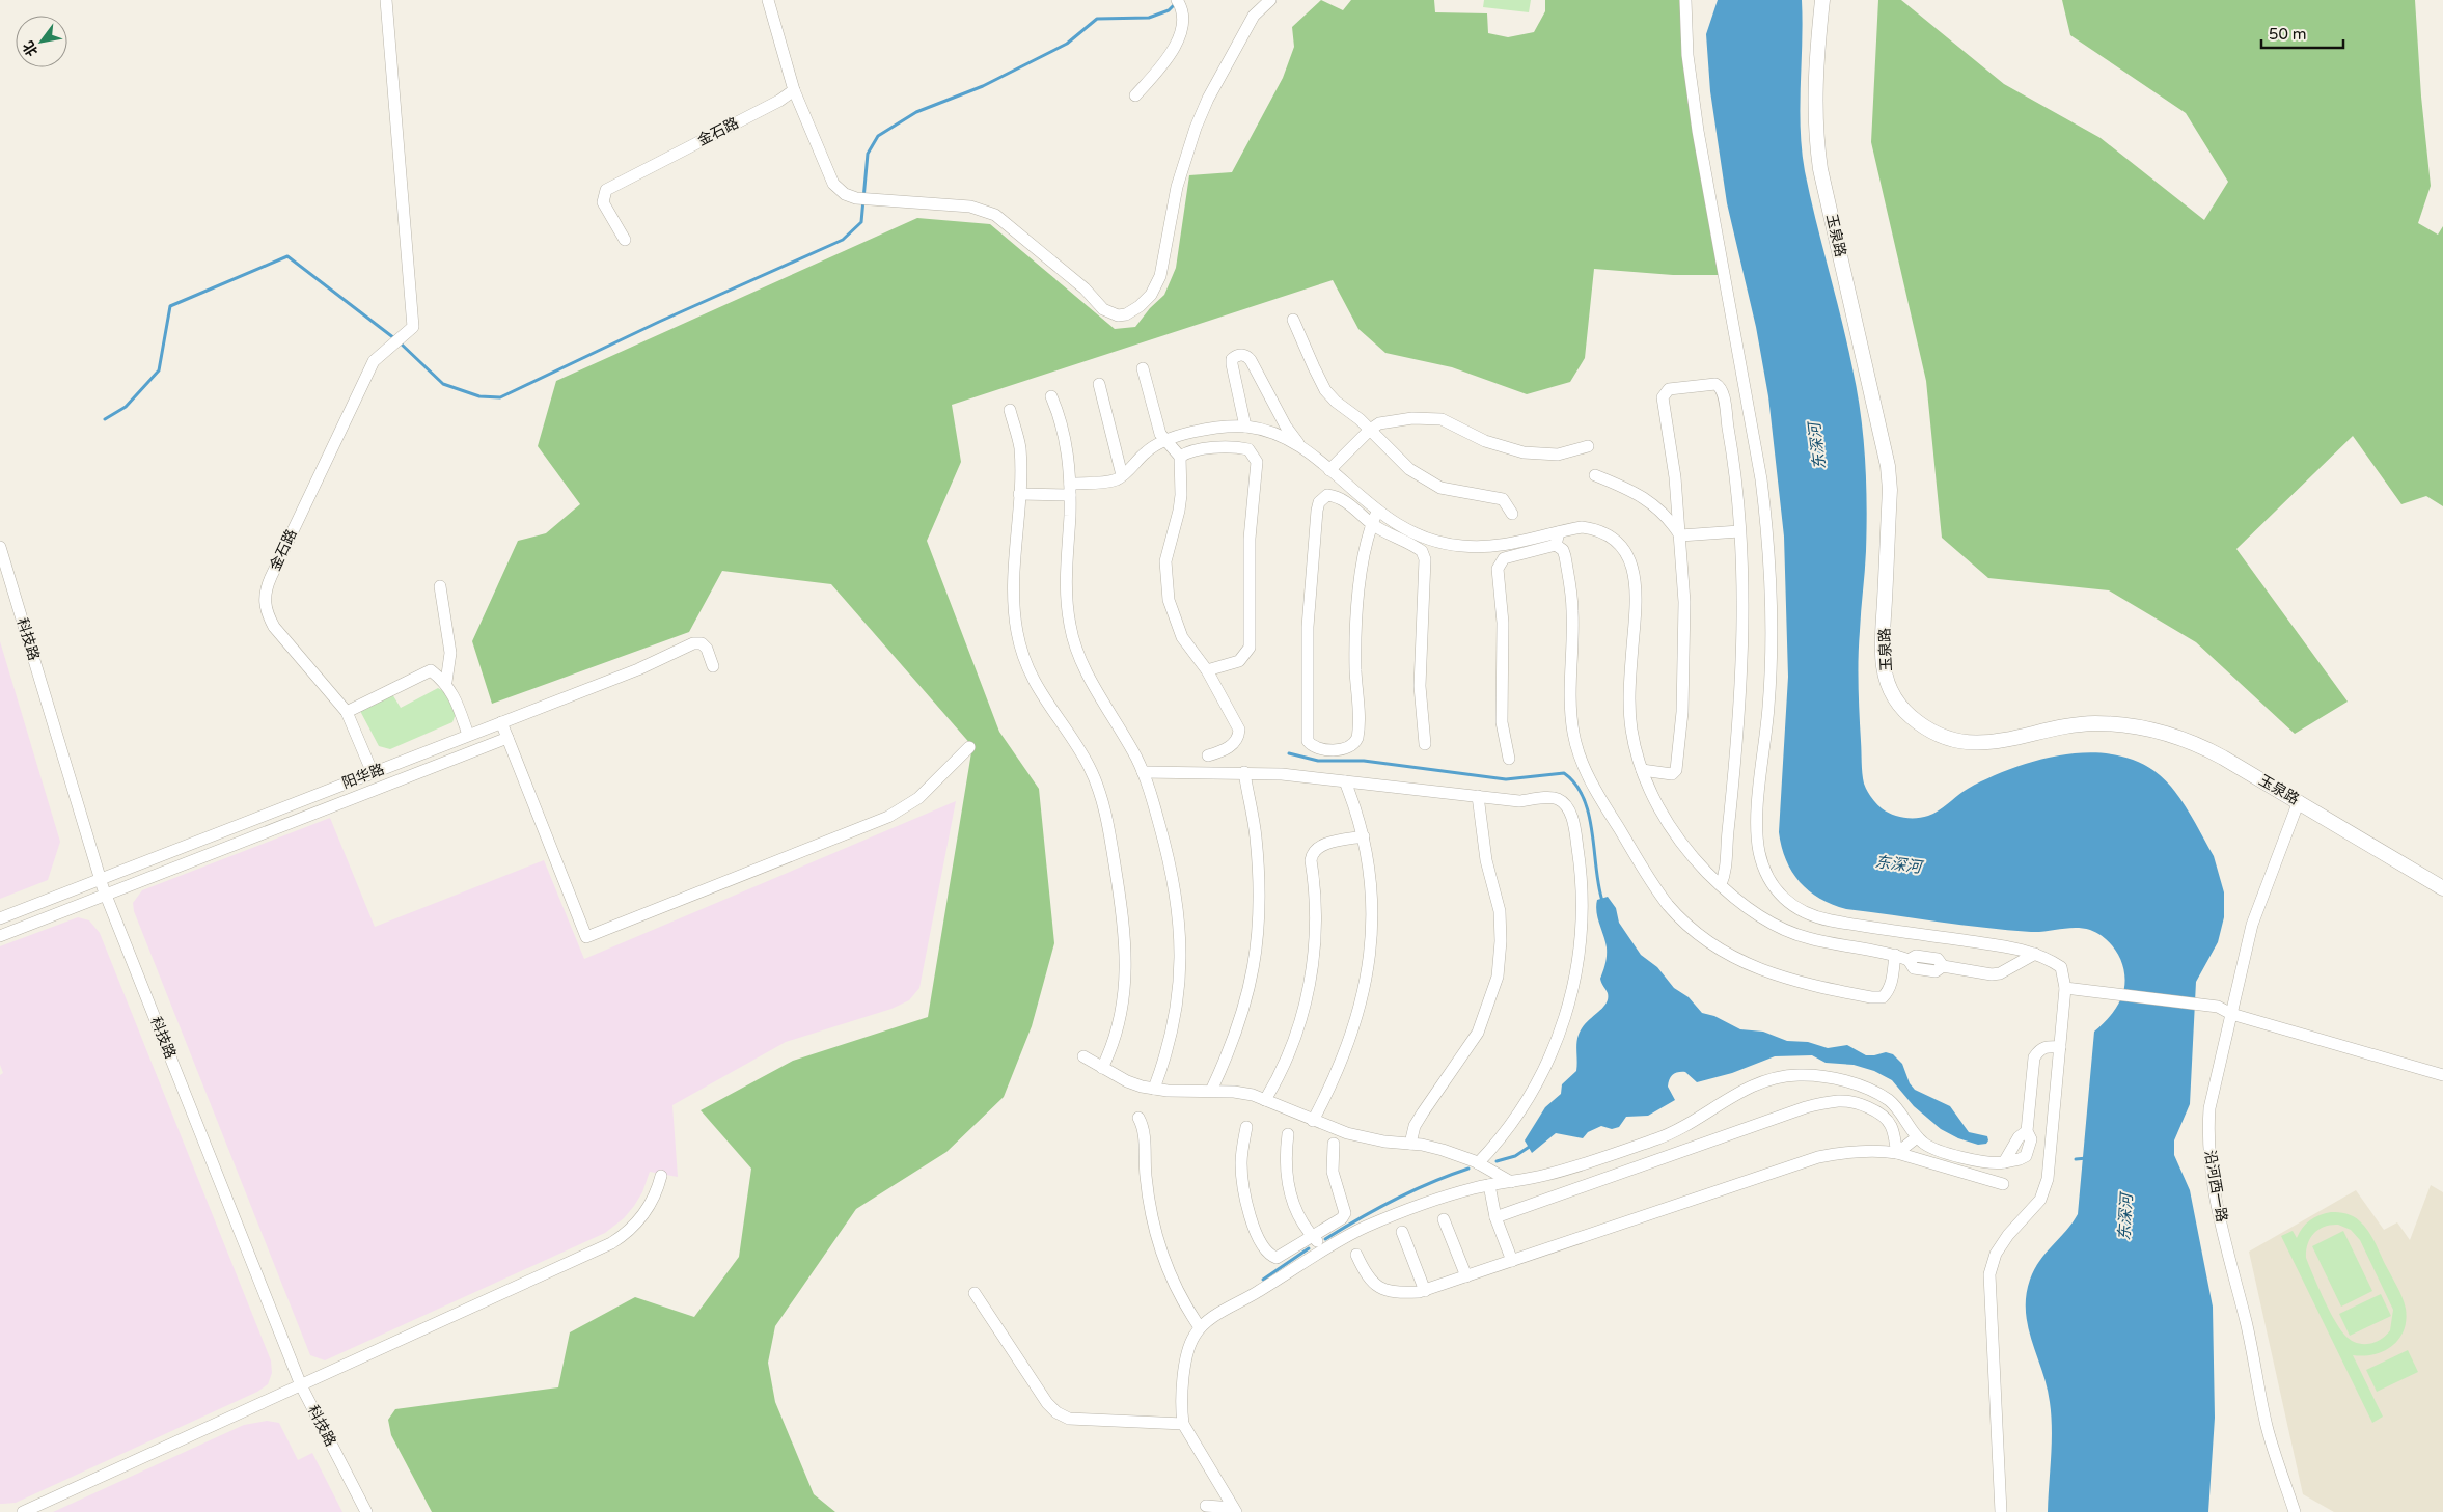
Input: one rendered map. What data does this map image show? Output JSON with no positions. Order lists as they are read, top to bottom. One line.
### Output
{"streets":{"street":["金石路","玉泉路","科技路","阳华路","沿河西一路"]},"crossings":[["金石路","阳华路"],["玉泉路","沿河西一路"],["科技路","阳华路"]],"water":["东深河"],"scale_bar":"50 m","north":"bottom left"}
